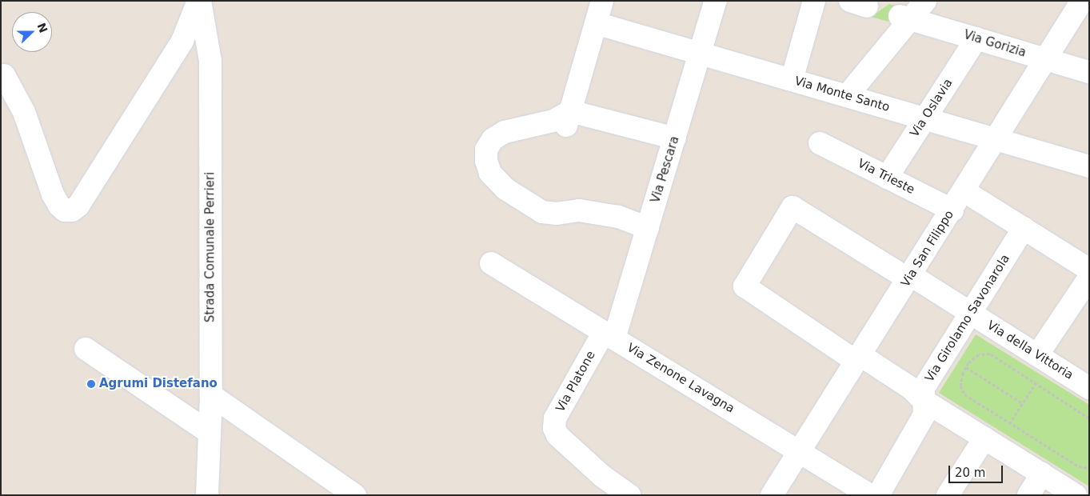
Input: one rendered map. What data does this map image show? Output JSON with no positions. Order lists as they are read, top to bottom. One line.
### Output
{"streets":{"street":["Via Gorizia","Via Monte Santo","Via Oslavia","Via Pescara","Via Trieste","Strada Comunale Perrieri","Via San Filippo","Via Girolamo Savonarola","Via della Vittoria","Via Zenone Lavagna","Via Platone"]},"crossings":[["Via Gorizia","Via Oslavia"],["Via Gorizia","Via San Filippo"],["Via Monte Santo","Via Oslavia"],["Via Monte Santo","Via Pescara"],["Via Monte Santo","Via San Filippo"],["Via Oslavia","Via Trieste"],["Via Pescara","Via Zenone Lavagna"],["Via Pescara","Via Platone"],["Via Trieste","Via San Filippo"],["Via San Filippo","Via della Vittoria"],["Via San Filippo","Via Zenone Lavagna"],["Via Girolamo Savonarola","Via della Vittoria"],["Via Zenone Lavagna","Via Platone"]],"places":["Agrumi Distefano"],"scale_bar":"20 m","north":"right"}
